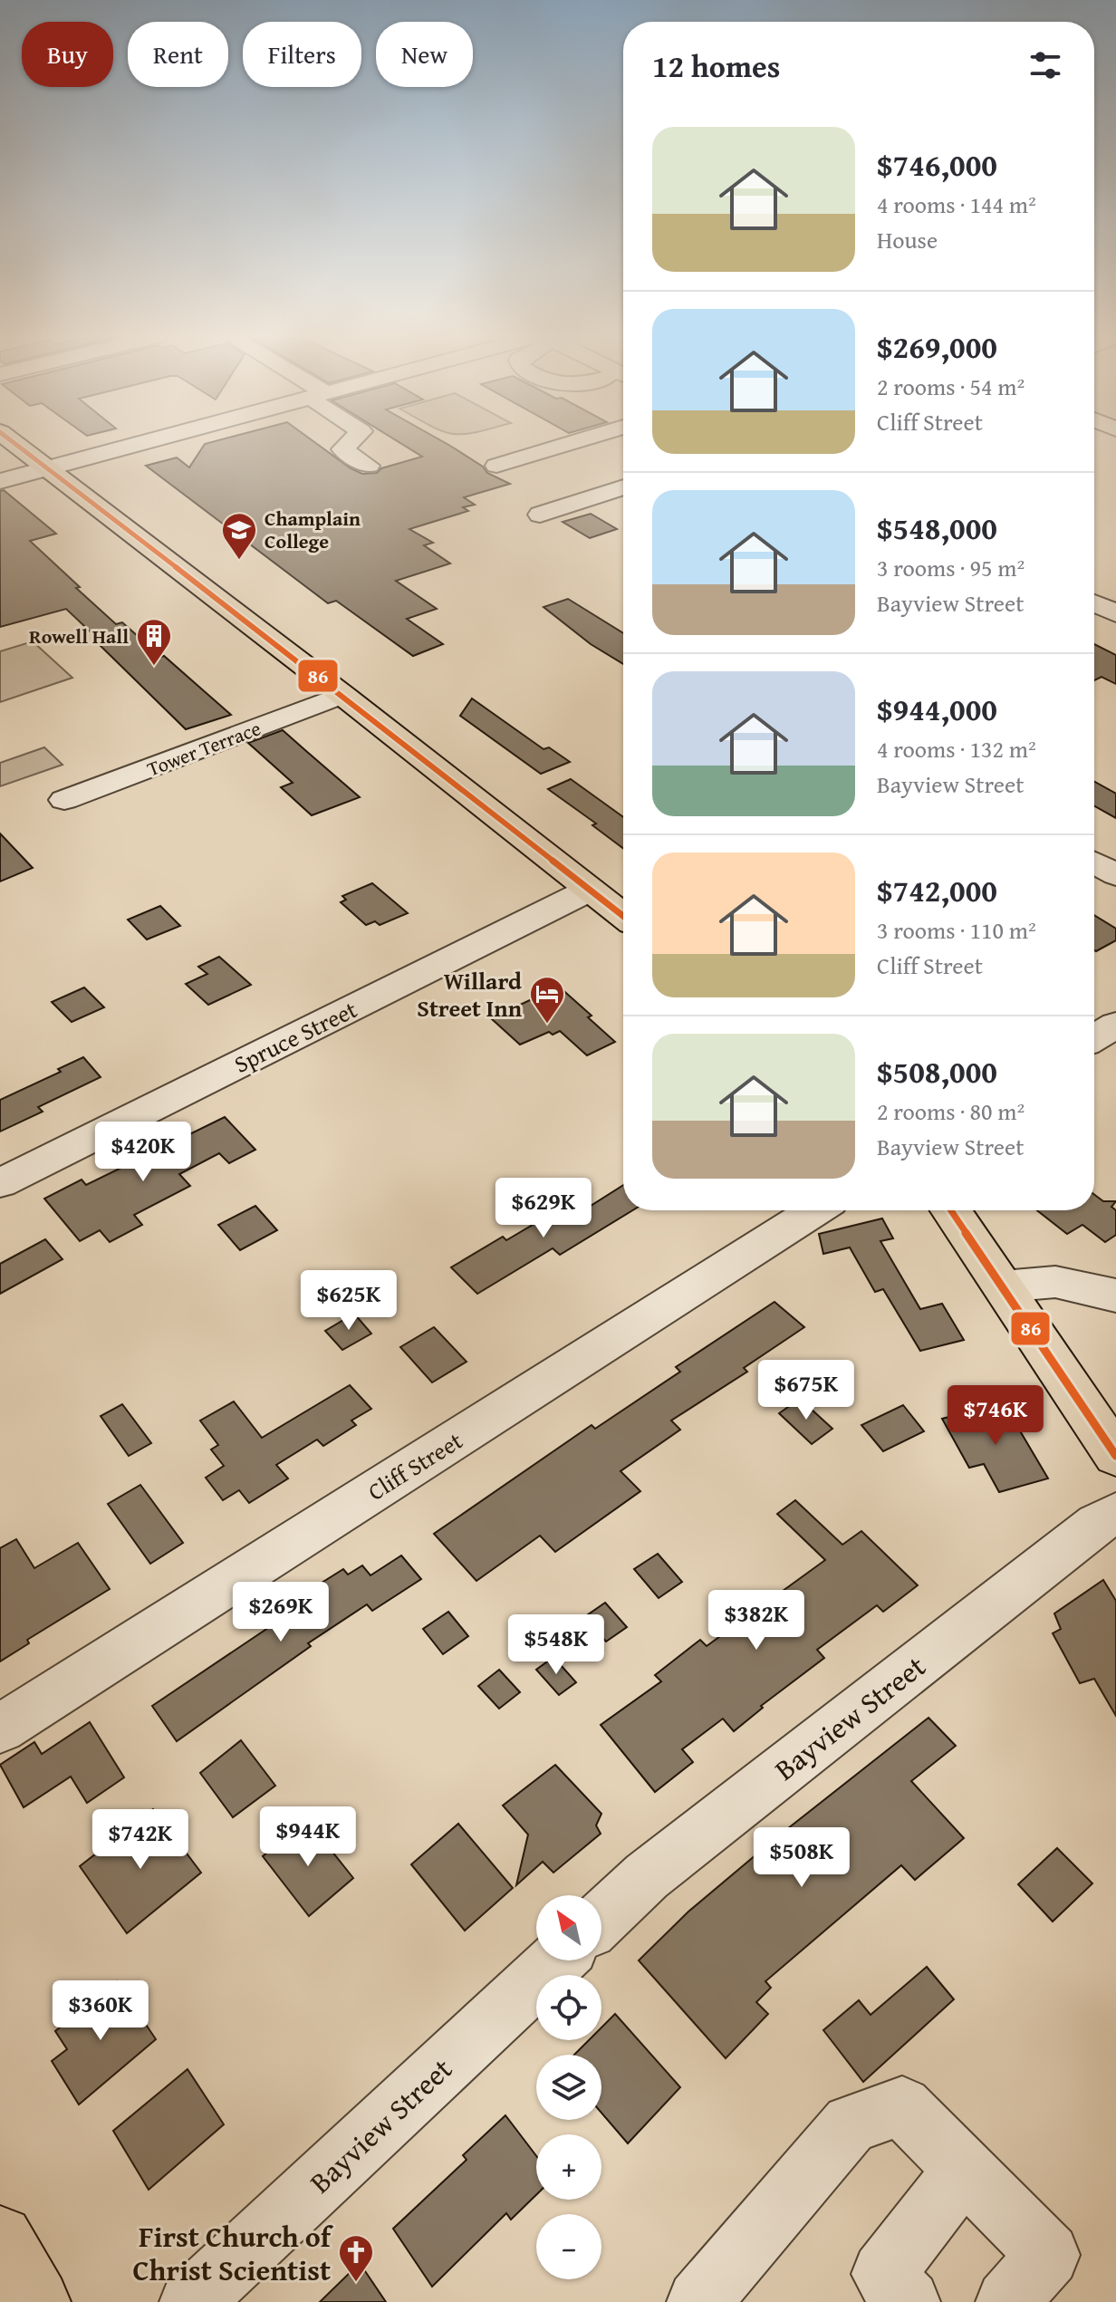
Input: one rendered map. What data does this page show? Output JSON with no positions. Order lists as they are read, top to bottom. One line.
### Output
{"streets":{"street":["Tower Terrace","Spruce Street","Cliff Street","Bayview Street"]},"places":{"school or university":["Champlain College"],"building":["Rowell Hall"],"hotel":["Willard Street Inn"],"church":["First Church of Christ Scientist"]},"lines":["transit line 86"],"north":"top left","page":{"chip":["Buy","Rent","Filters","New"],"heading":"12 homes","list":[{"name":"$746,000","note":"4 rooms · 144 m² · House"},{"name":"$269,000","note":"2 rooms · 54 m² · Cliff Street"},{"name":"$548,000","note":"3 rooms · 95 m² · Bayview Street"},{"name":"$944,000","note":"4 rooms · 132 m² · Bayview Street"},{"name":"$742,000","note":"3 rooms · 110 m² · Cliff Street"},{"name":"$508,000","note":"2 rooms · 80 m² · Bayview Street"}],"price":["$420K","$629K","$625K","$675K","$746K","$269K","$382K","$548K","$944K","$742K","$508K","$360K"],"map_buttons":["+","−"]}}
